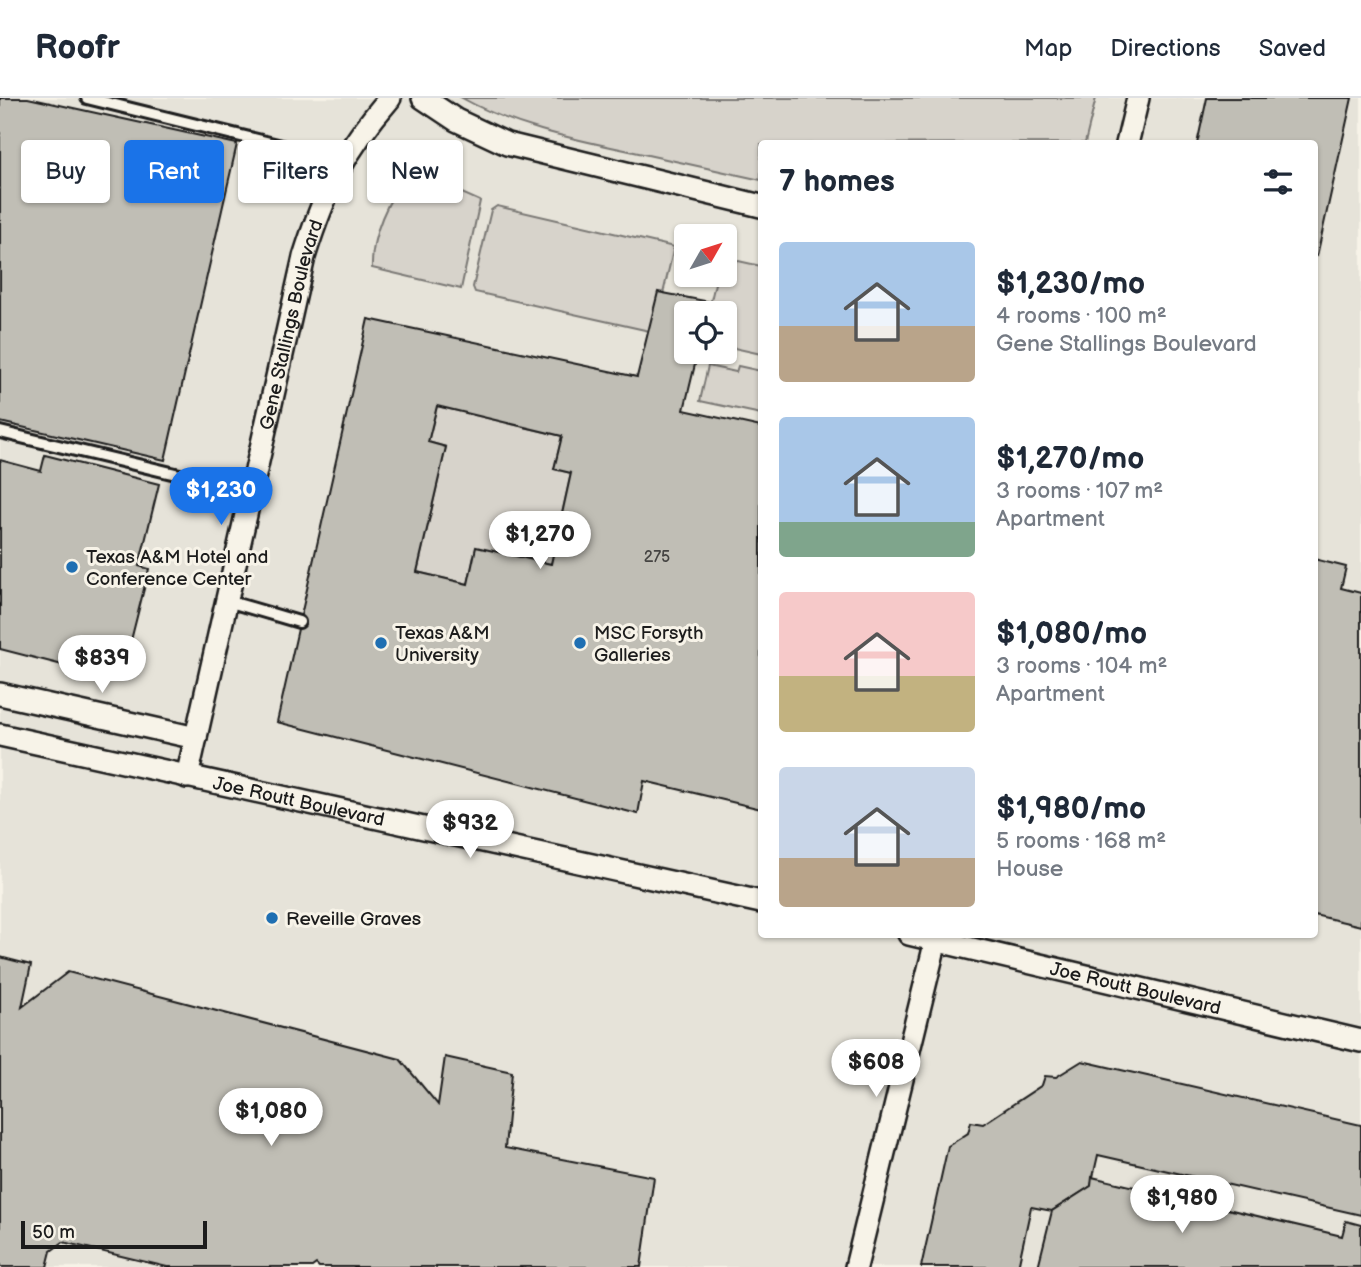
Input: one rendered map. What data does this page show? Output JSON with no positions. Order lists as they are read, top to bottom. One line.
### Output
{"streets":{"street":["Gene Stallings Boulevard","Joe Routt Boulevard"]},"crossings":[["Gene Stallings Boulevard","Joe Routt Boulevard"]],"places":["Texas A&M Hotel and Conference Center","Texas A&M University","MSC Forsyth Galleries","Reveille Graves"],"house_numbers":["275"],"scale_bar":"50 m","north":"top right","page":{"header":"Roofr","nav":["Map","Directions","Saved"],"chip":["Buy","Rent","Filters","New"],"heading":"7 homes","list":[{"name":"$1,230/mo","note":"4 rooms · 100 m² · Gene Stallings Boulevard"},{"name":"$1,270/mo","note":"3 rooms · 107 m² · Apartment"},{"name":"$1,080/mo","note":"3 rooms · 104 m² · Apartment"},{"name":"$1,980/mo","note":"5 rooms · 168 m² · House"}],"price":["$1,230","$1,270","$839","$932","$608","$1,080","$1,980"],"scale":"50 m"}}
